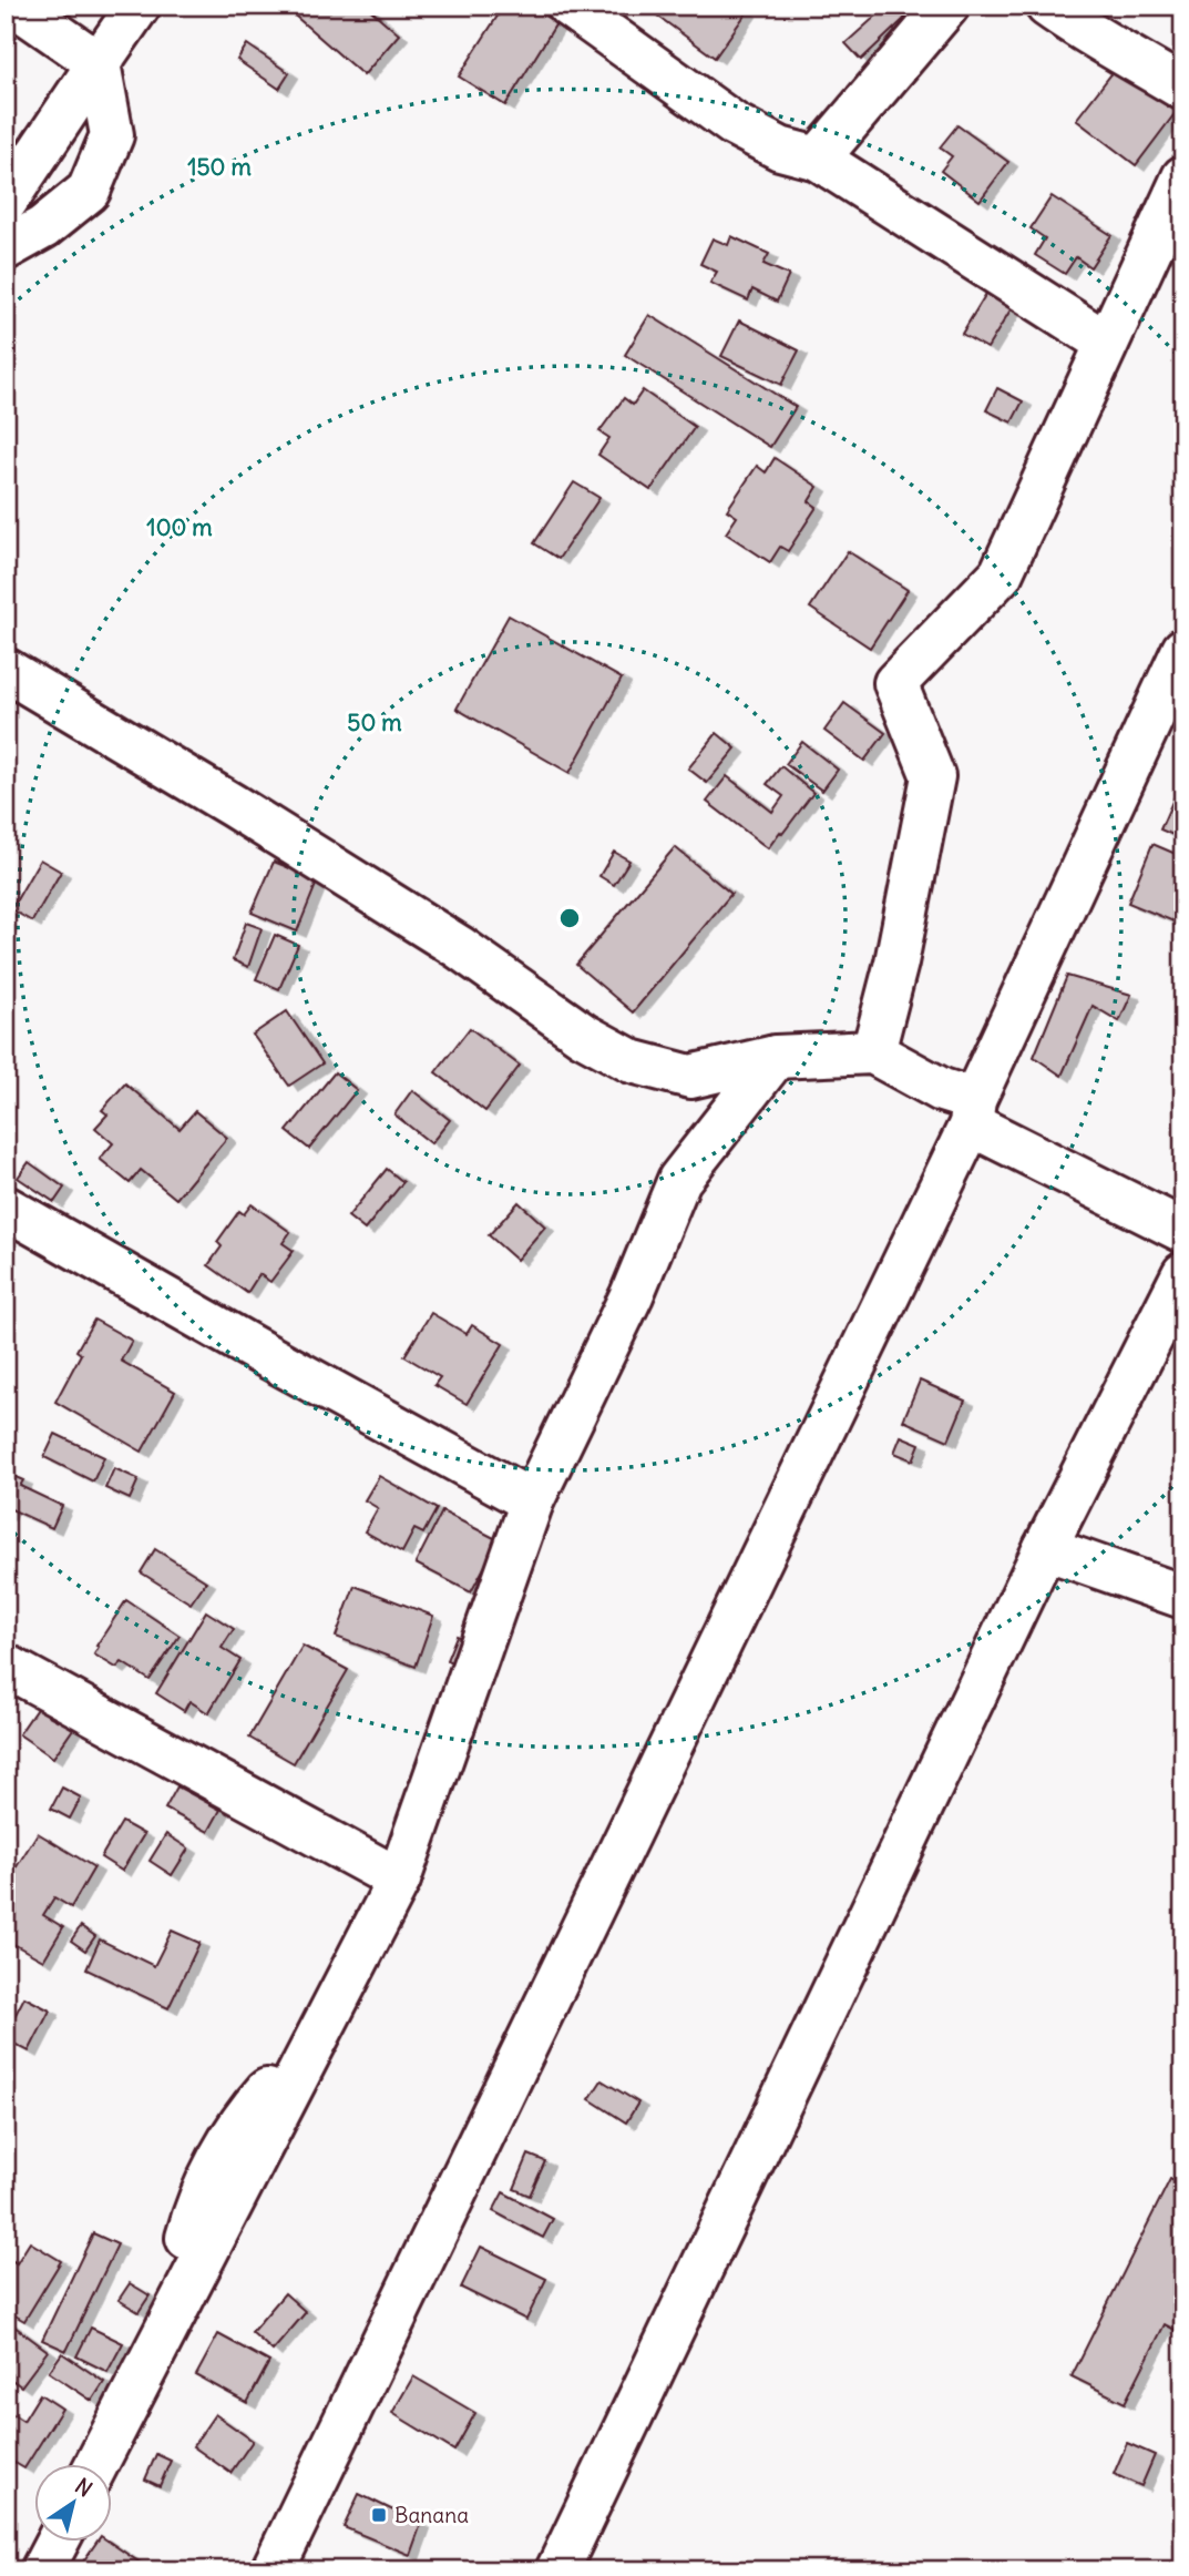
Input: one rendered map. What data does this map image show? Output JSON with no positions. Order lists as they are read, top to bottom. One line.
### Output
{"places":{"transit":["Banana"]},"north":"top right","rings":["150 m","100 m","50 m"]}
